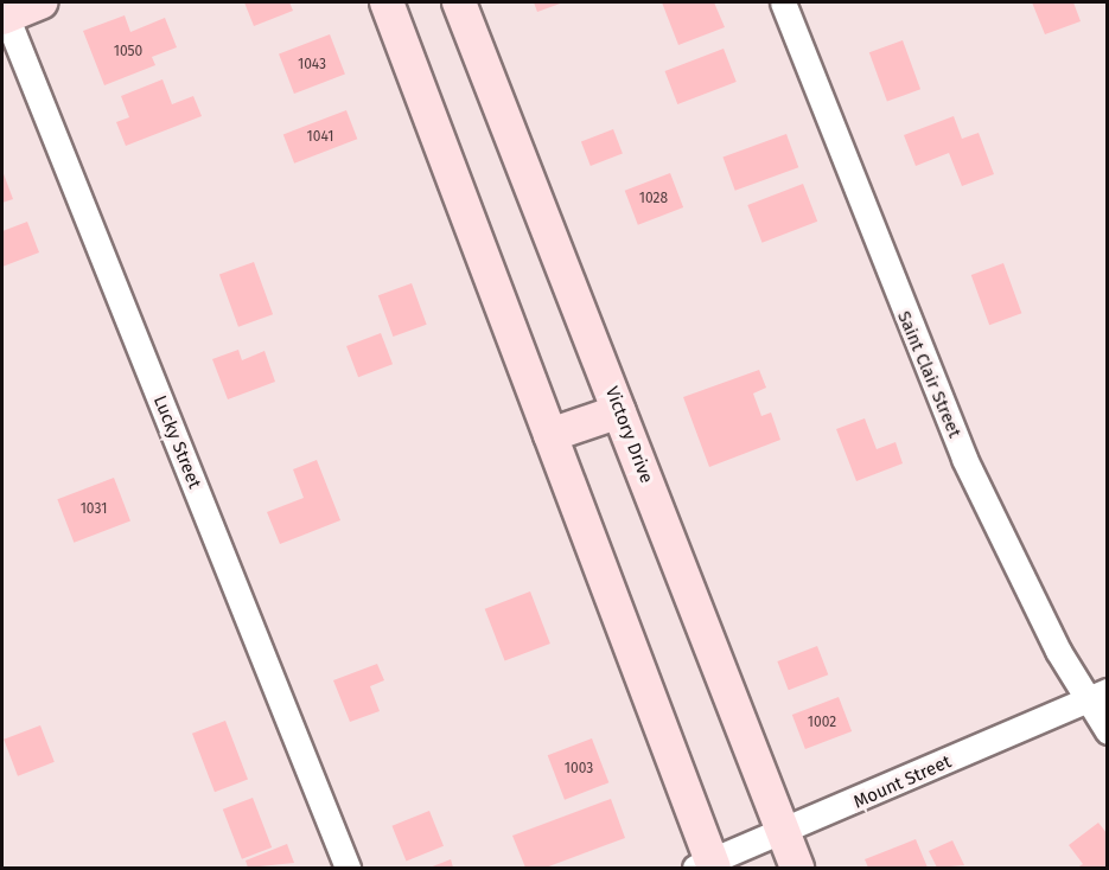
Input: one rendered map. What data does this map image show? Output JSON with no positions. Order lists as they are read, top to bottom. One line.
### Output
{"streets":{"main road":["Victory Drive"],"street":["Saint Clair Street","Lucky Street","Mount Street"]},"crossings":[["Saint Clair Street","Mount Street"],["Victory Drive","Mount Street"]],"house_numbers":["1050","1043","1041","1028","1031","1002","1003"]}
